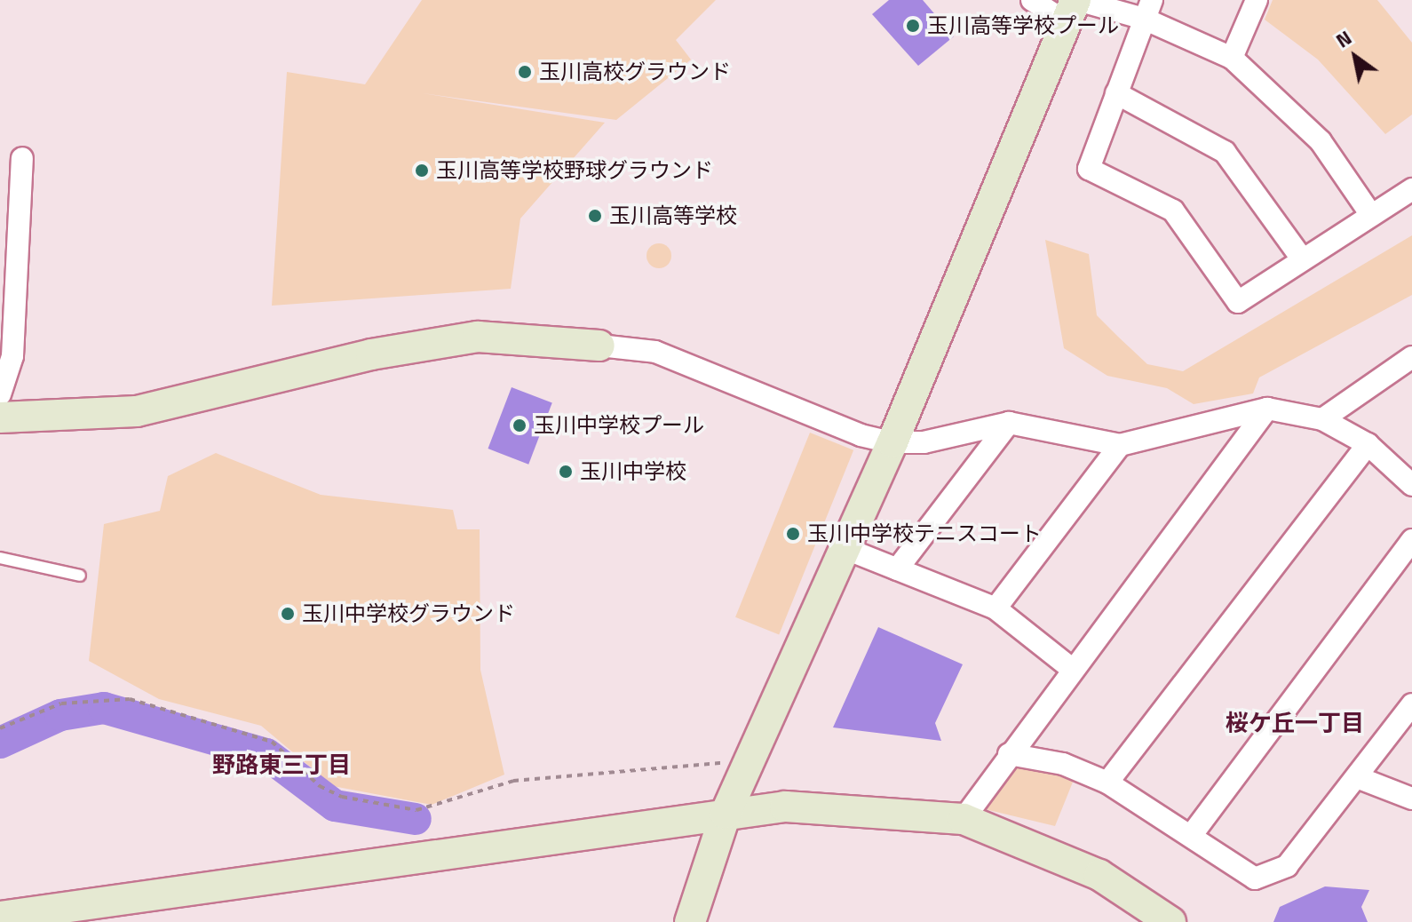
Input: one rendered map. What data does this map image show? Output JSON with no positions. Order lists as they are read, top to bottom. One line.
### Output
{"districts":["桜ケ丘一丁目","野路東三丁目"],"places":["玉川高等学校プール","玉川高校グラウンド","玉川高等学校野球グラウンド","玉川高等学校","玉川中学校プール","玉川中学校","玉川中学校テニスコート","玉川中学校グラウンド"],"north":"top left"}
